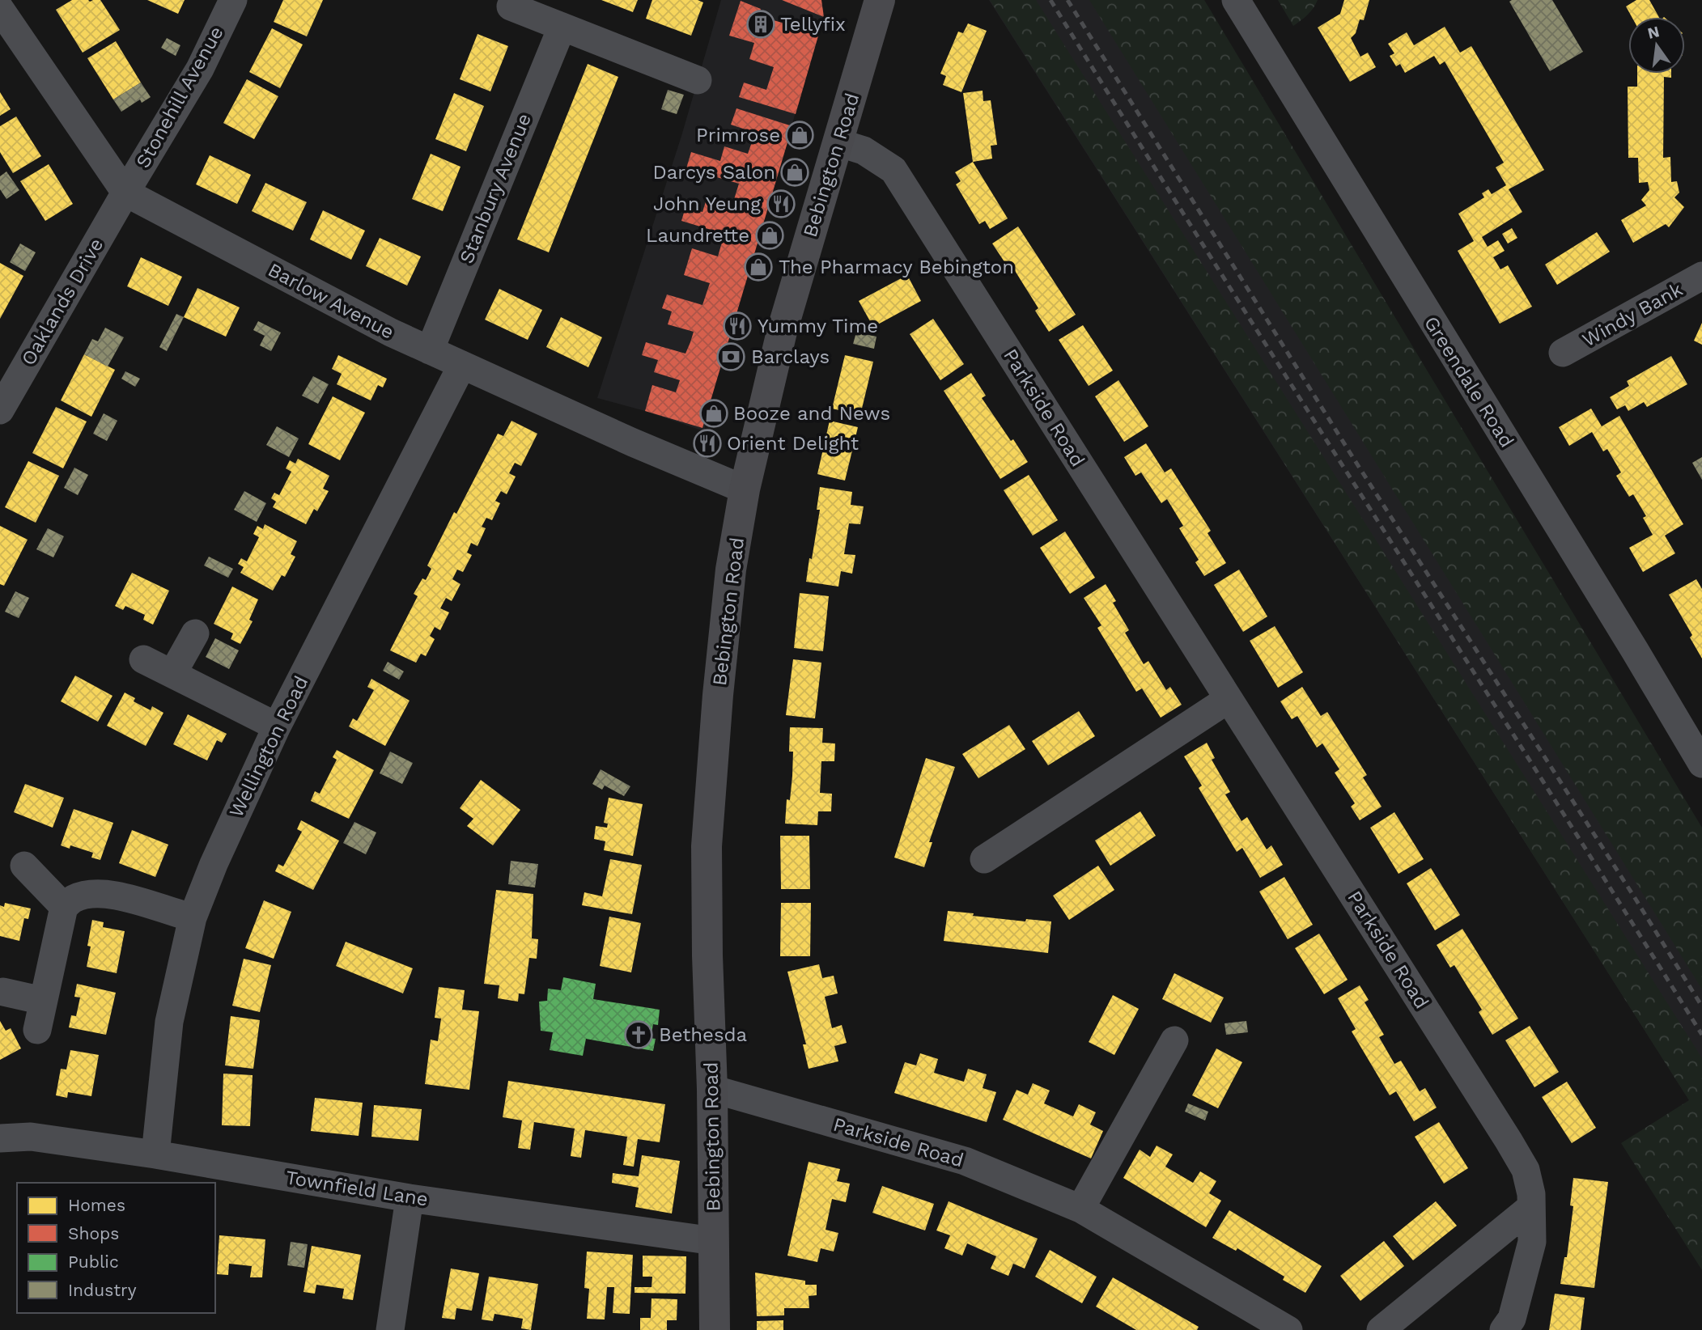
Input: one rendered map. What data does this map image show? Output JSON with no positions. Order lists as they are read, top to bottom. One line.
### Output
{"streets":{"main road":["Bebington Road"],"street":["Stonehill Avenue","Stanbury Avenue","Barlow Avenue","Oaklands Drive","Windy Bank","Greendale Road","Parkside Road","Wellington Road","Townfield Lane"]},"crossings":[["Stonehill Avenue","Barlow Avenue"],["Stonehill Avenue","Oaklands Drive"],["Bebington Road","Barlow Avenue"],["Bebington Road","Parkside Road"],["Bebington Road","Townfield Lane"],["Stanbury Avenue","Barlow Avenue"],["Barlow Avenue","Oaklands Drive"],["Barlow Avenue","Wellington Road"],["Wellington Road","Townfield Lane"]],"places":{"building":["Tellyfix"],"shop":["Primrose","Darcys Salon","Laundrette","The Pharmacy Bebington","Booze and News"],"restaurant":["John Yeung","Yummy Time","Orient Delight"],"bank":["Barclays"],"church":["Bethesda"]},"legend":["Homes","Shops","Public","Industry"],"north":"top"}
